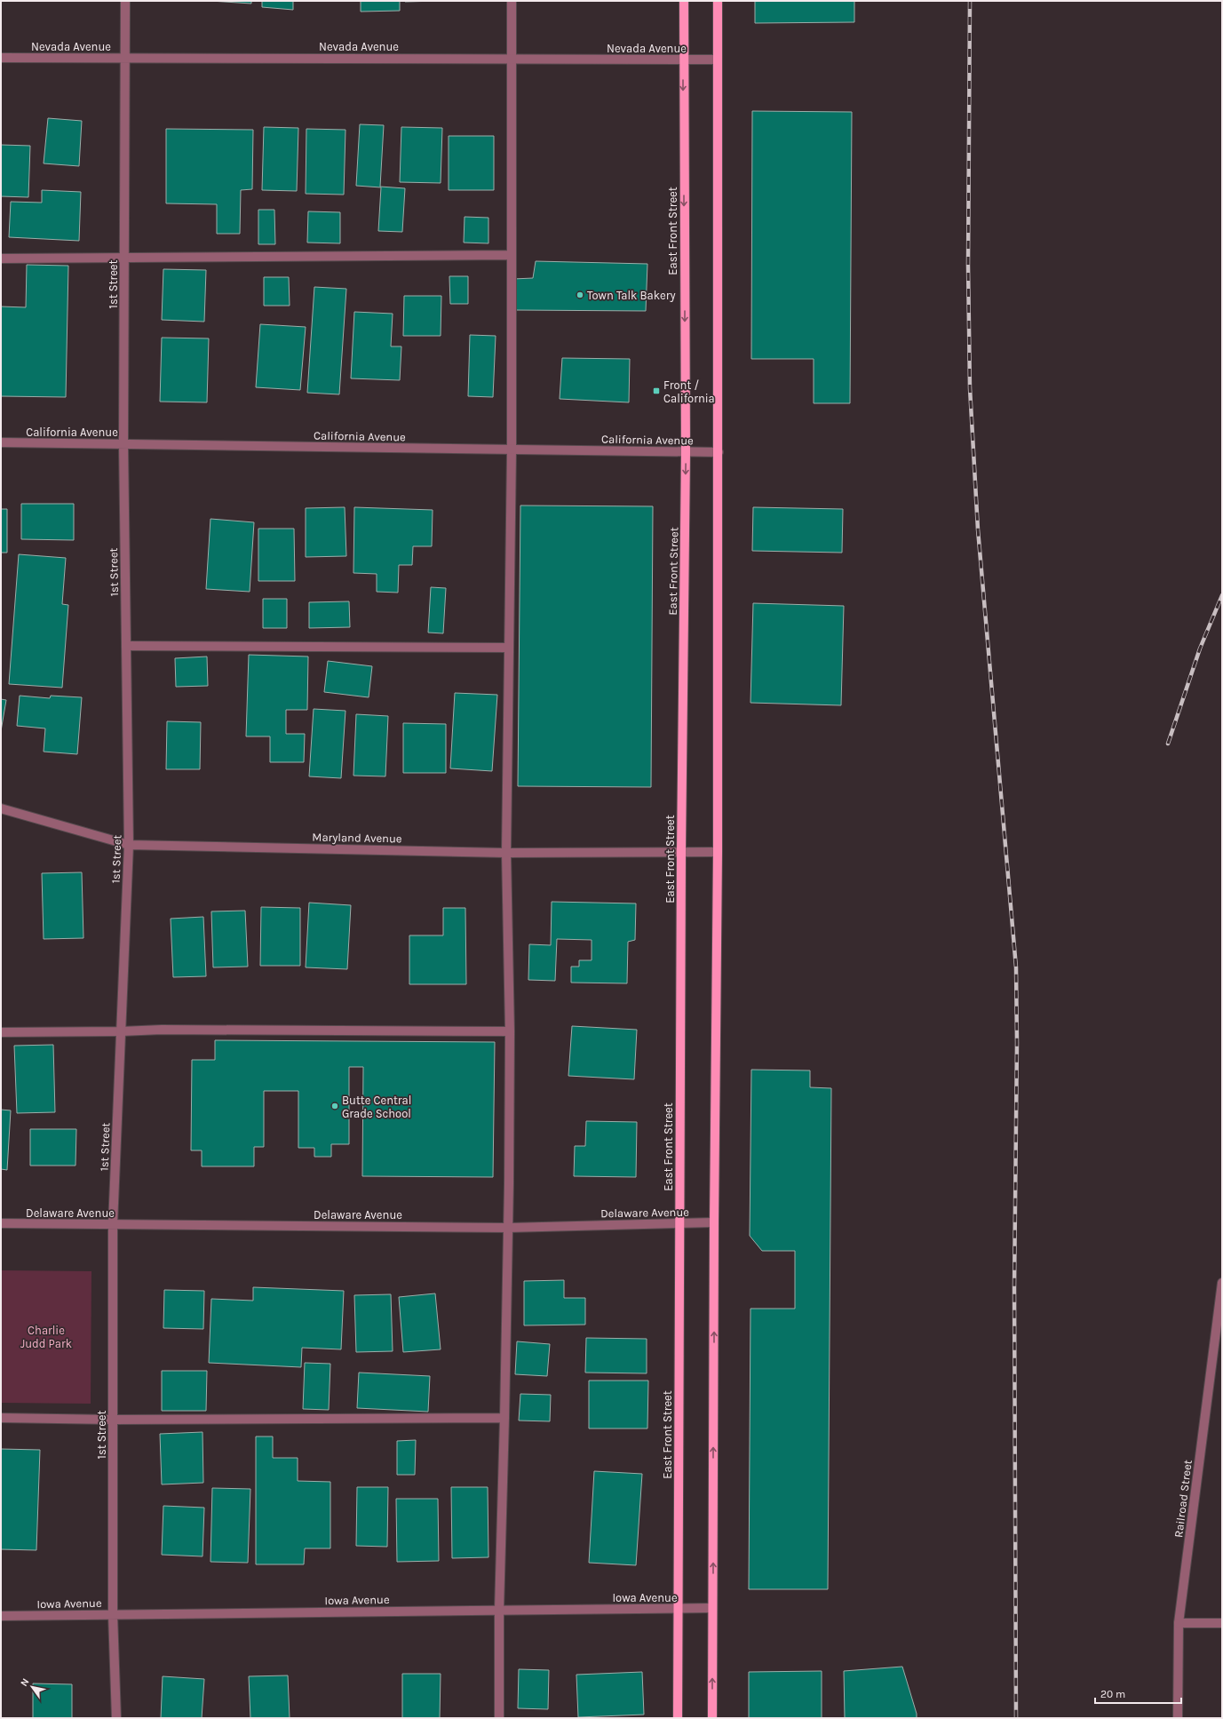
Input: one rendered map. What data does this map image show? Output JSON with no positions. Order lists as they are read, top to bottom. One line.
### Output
{"streets":{"main road":["East Front Street"],"street":["Nevada Avenue","1st Street","California Avenue","Maryland Avenue","Delaware Avenue","Railroad Street","Iowa Avenue"]},"crossings":[["Nevada Avenue","East Front Street"],["Nevada Avenue","1st Street"],["East Front Street","California Avenue"],["East Front Street","Maryland Avenue"],["East Front Street","Delaware Avenue"],["East Front Street","Iowa Avenue"],["1st Street","California Avenue"],["1st Street","Maryland Avenue"],["1st Street","Delaware Avenue"],["1st Street","Iowa Avenue"]],"parks":["Charlie Judd Park"],"places":{"other":["Town Talk Bakery","Butte Central Grade School"],"transit":["Front / California"]},"scale_bar":"20 m","north":"top left"}
